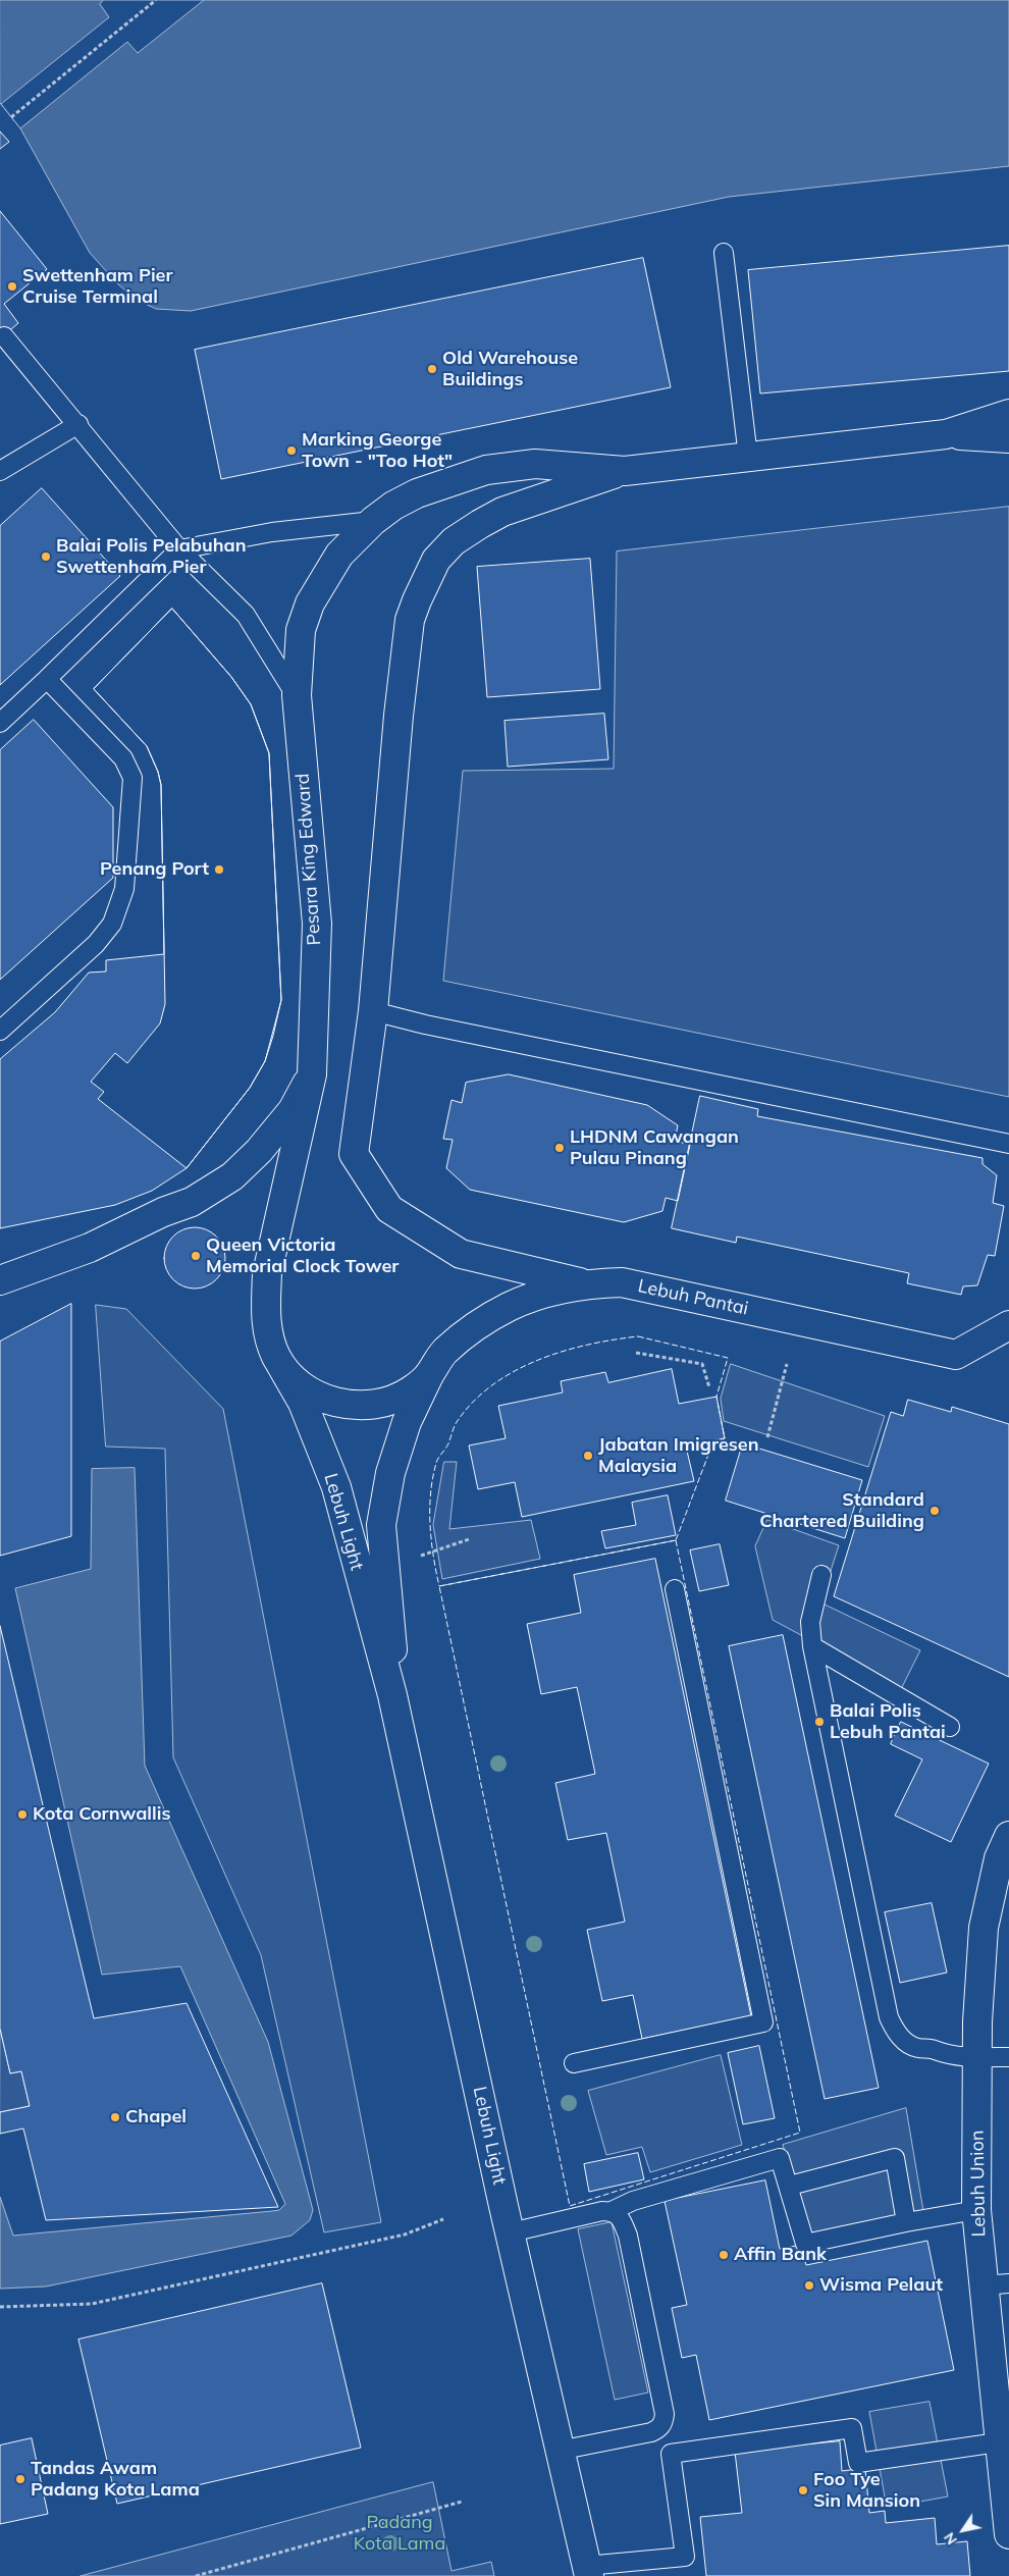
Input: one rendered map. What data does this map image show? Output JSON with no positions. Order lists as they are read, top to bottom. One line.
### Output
{"streets":{"main road":["Pesara King Edward","Lebuh Pantai","Lebuh Light","Lebuh Union"]},"crossings":[["Pesara King Edward","Lebuh Light"],["Lebuh Pantai","Lebuh Light"]],"parks":["Padang Kota Lama"],"places":["Swettenham Pier Cruise Terminal","Old Warehouse Buildings","Marking George Town - \"Too Hot\"","Balai Polis Pelabuhan Swettenham Pier","Penang Port","LHDNM Cawangan Pulau Pinang","Queen Victoria Memorial Clock Tower","Jabatan Imigresen Malaysia","Standard Chartered Building","Balai Polis Lebuh Pantai","Kota Cornwallis","Chapel","Affin Bank","Wisma Pelaut","Tandas Awam Padang Kota Lama","Foo Tye Sin Mansion"],"north":"bottom left"}
